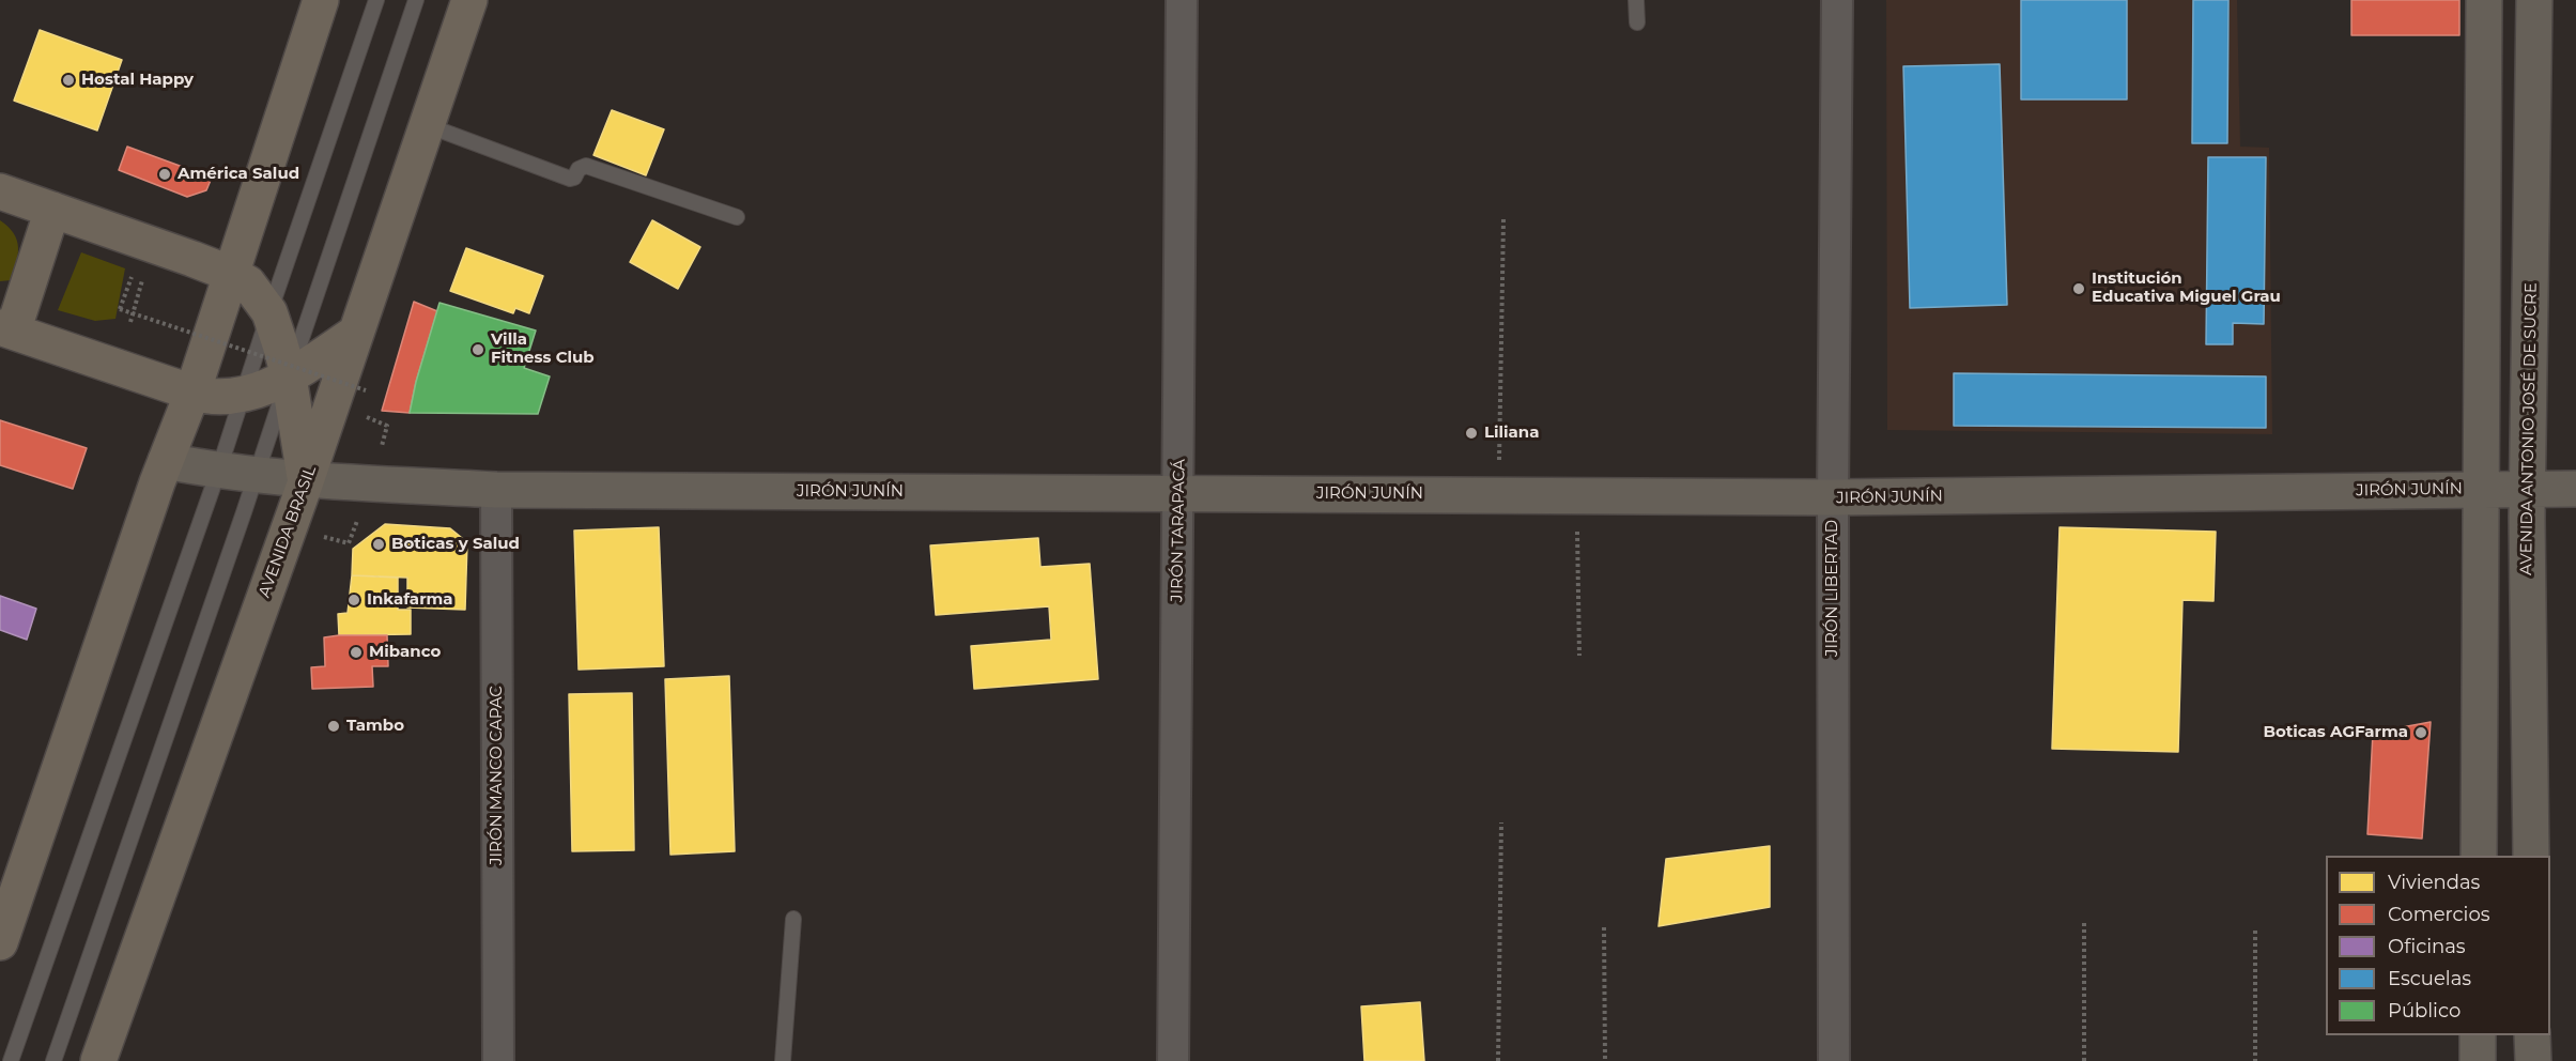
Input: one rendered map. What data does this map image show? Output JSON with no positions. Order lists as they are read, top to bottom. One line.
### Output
{"streets":{"main road":["AVENIDA BRASIL"],"street":["AVENIDA ANTONIO JOSÉ DE SUCRE","JIRÓN JUNÍN","JIRÓN TARAPACÁ","JIRÓN LIBERTAD","JIRÓN MANCO CAPAC"]},"crossings":[["AVENIDA ANTONIO JOSÉ DE SUCRE","JIRÓN JUNÍN"],["JIRÓN JUNÍN","JIRÓN TARAPACÁ"],["JIRÓN JUNÍN","AVENIDA BRASIL"],["JIRÓN JUNÍN","JIRÓN LIBERTAD"],["JIRÓN JUNÍN","JIRÓN MANCO CAPAC"]],"places":["Hostal Happy","América Salud","Institución Educativa Miguel Grau","Villa Fitness Club","Liliana","Boticas y Salud","Inkafarma","Mibanco","Tambo","Boticas AGFarma"],"legend":["Viviendas","Comercios","Oficinas","Escuelas","Público"]}
